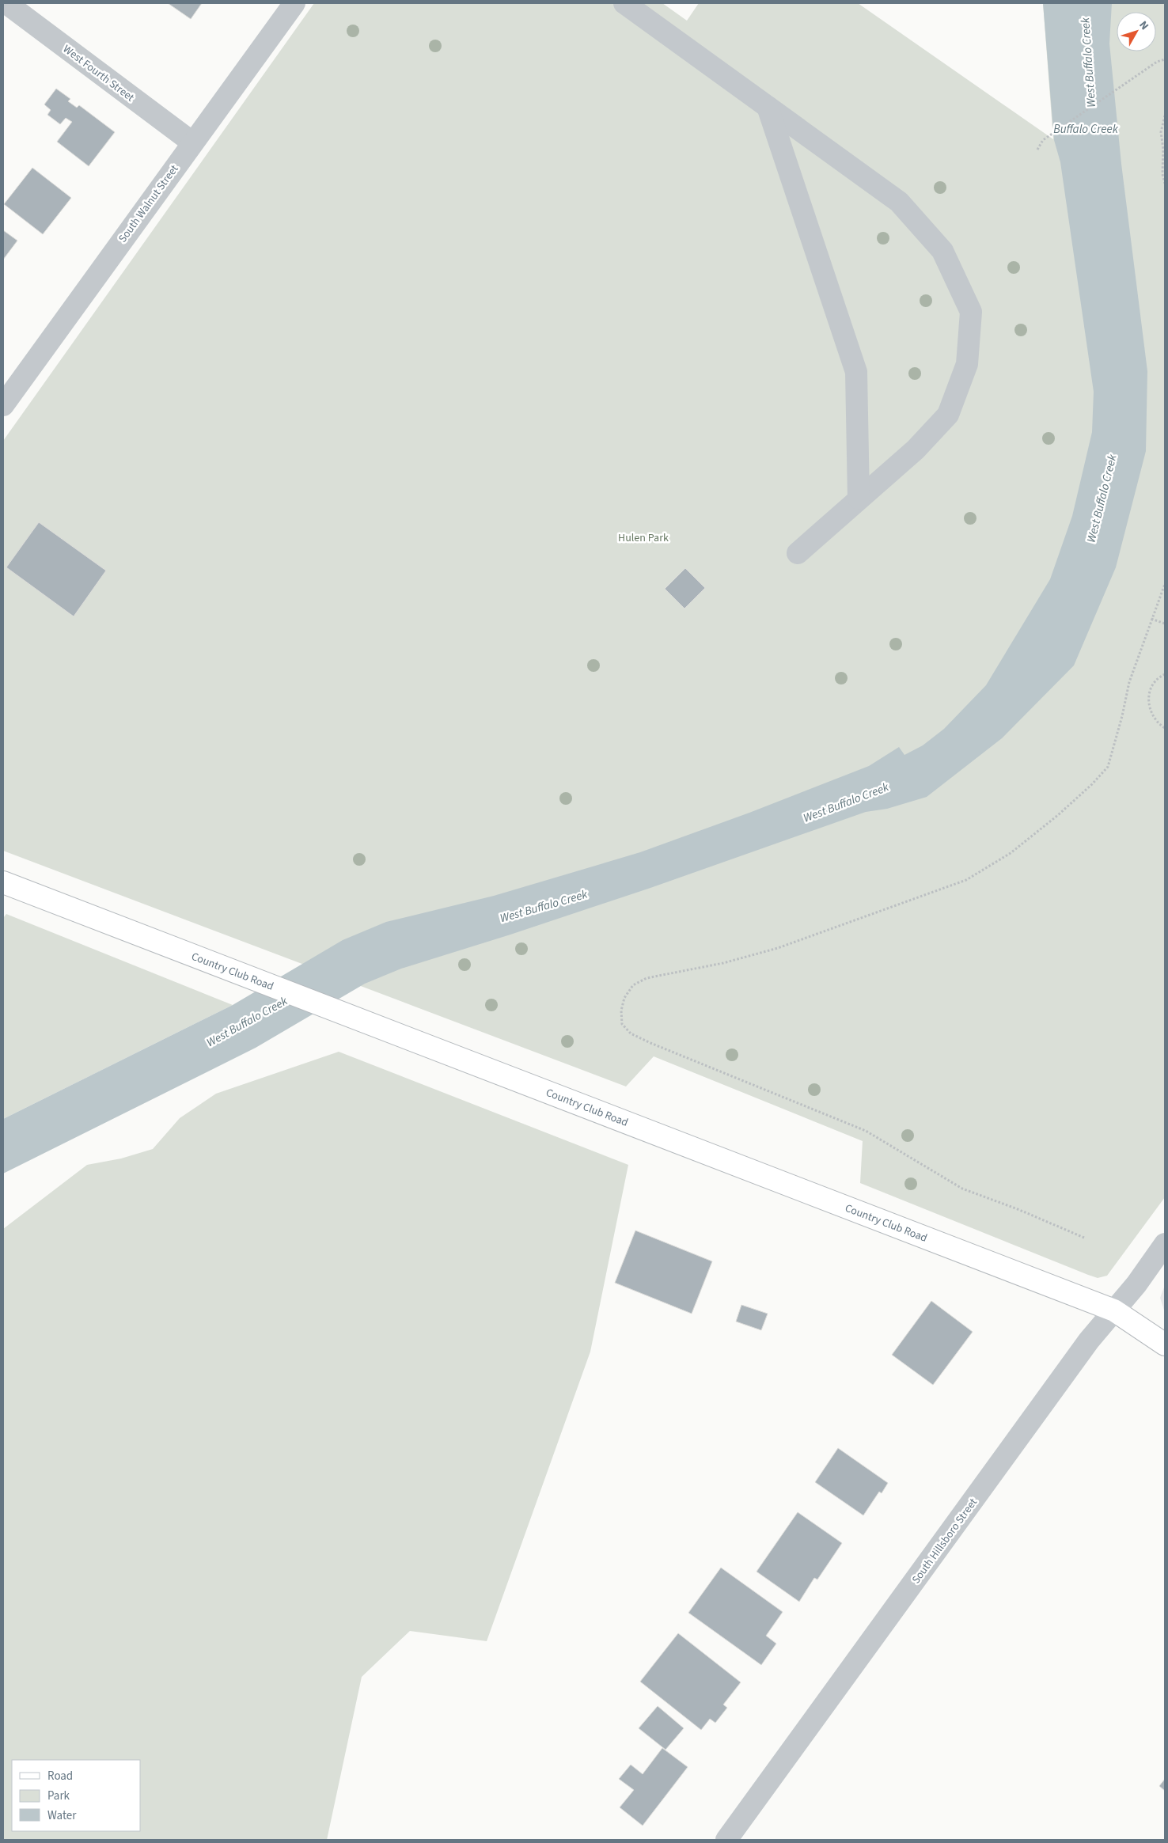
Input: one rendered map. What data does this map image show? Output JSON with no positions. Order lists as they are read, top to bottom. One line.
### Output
{"streets":{"main road":["Country Club Road"],"street":["West Fourth Street","South Walnut Street","South Hillsboro Street"]},"crossings":[["West Fourth Street","South Walnut Street"],["Country Club Road","South Hillsboro Street"]],"water":["West Buffalo Creek","Buffalo Creek"],"parks":["Hulen Park"],"legend":["Road","Park","Water"],"north":"top right"}
